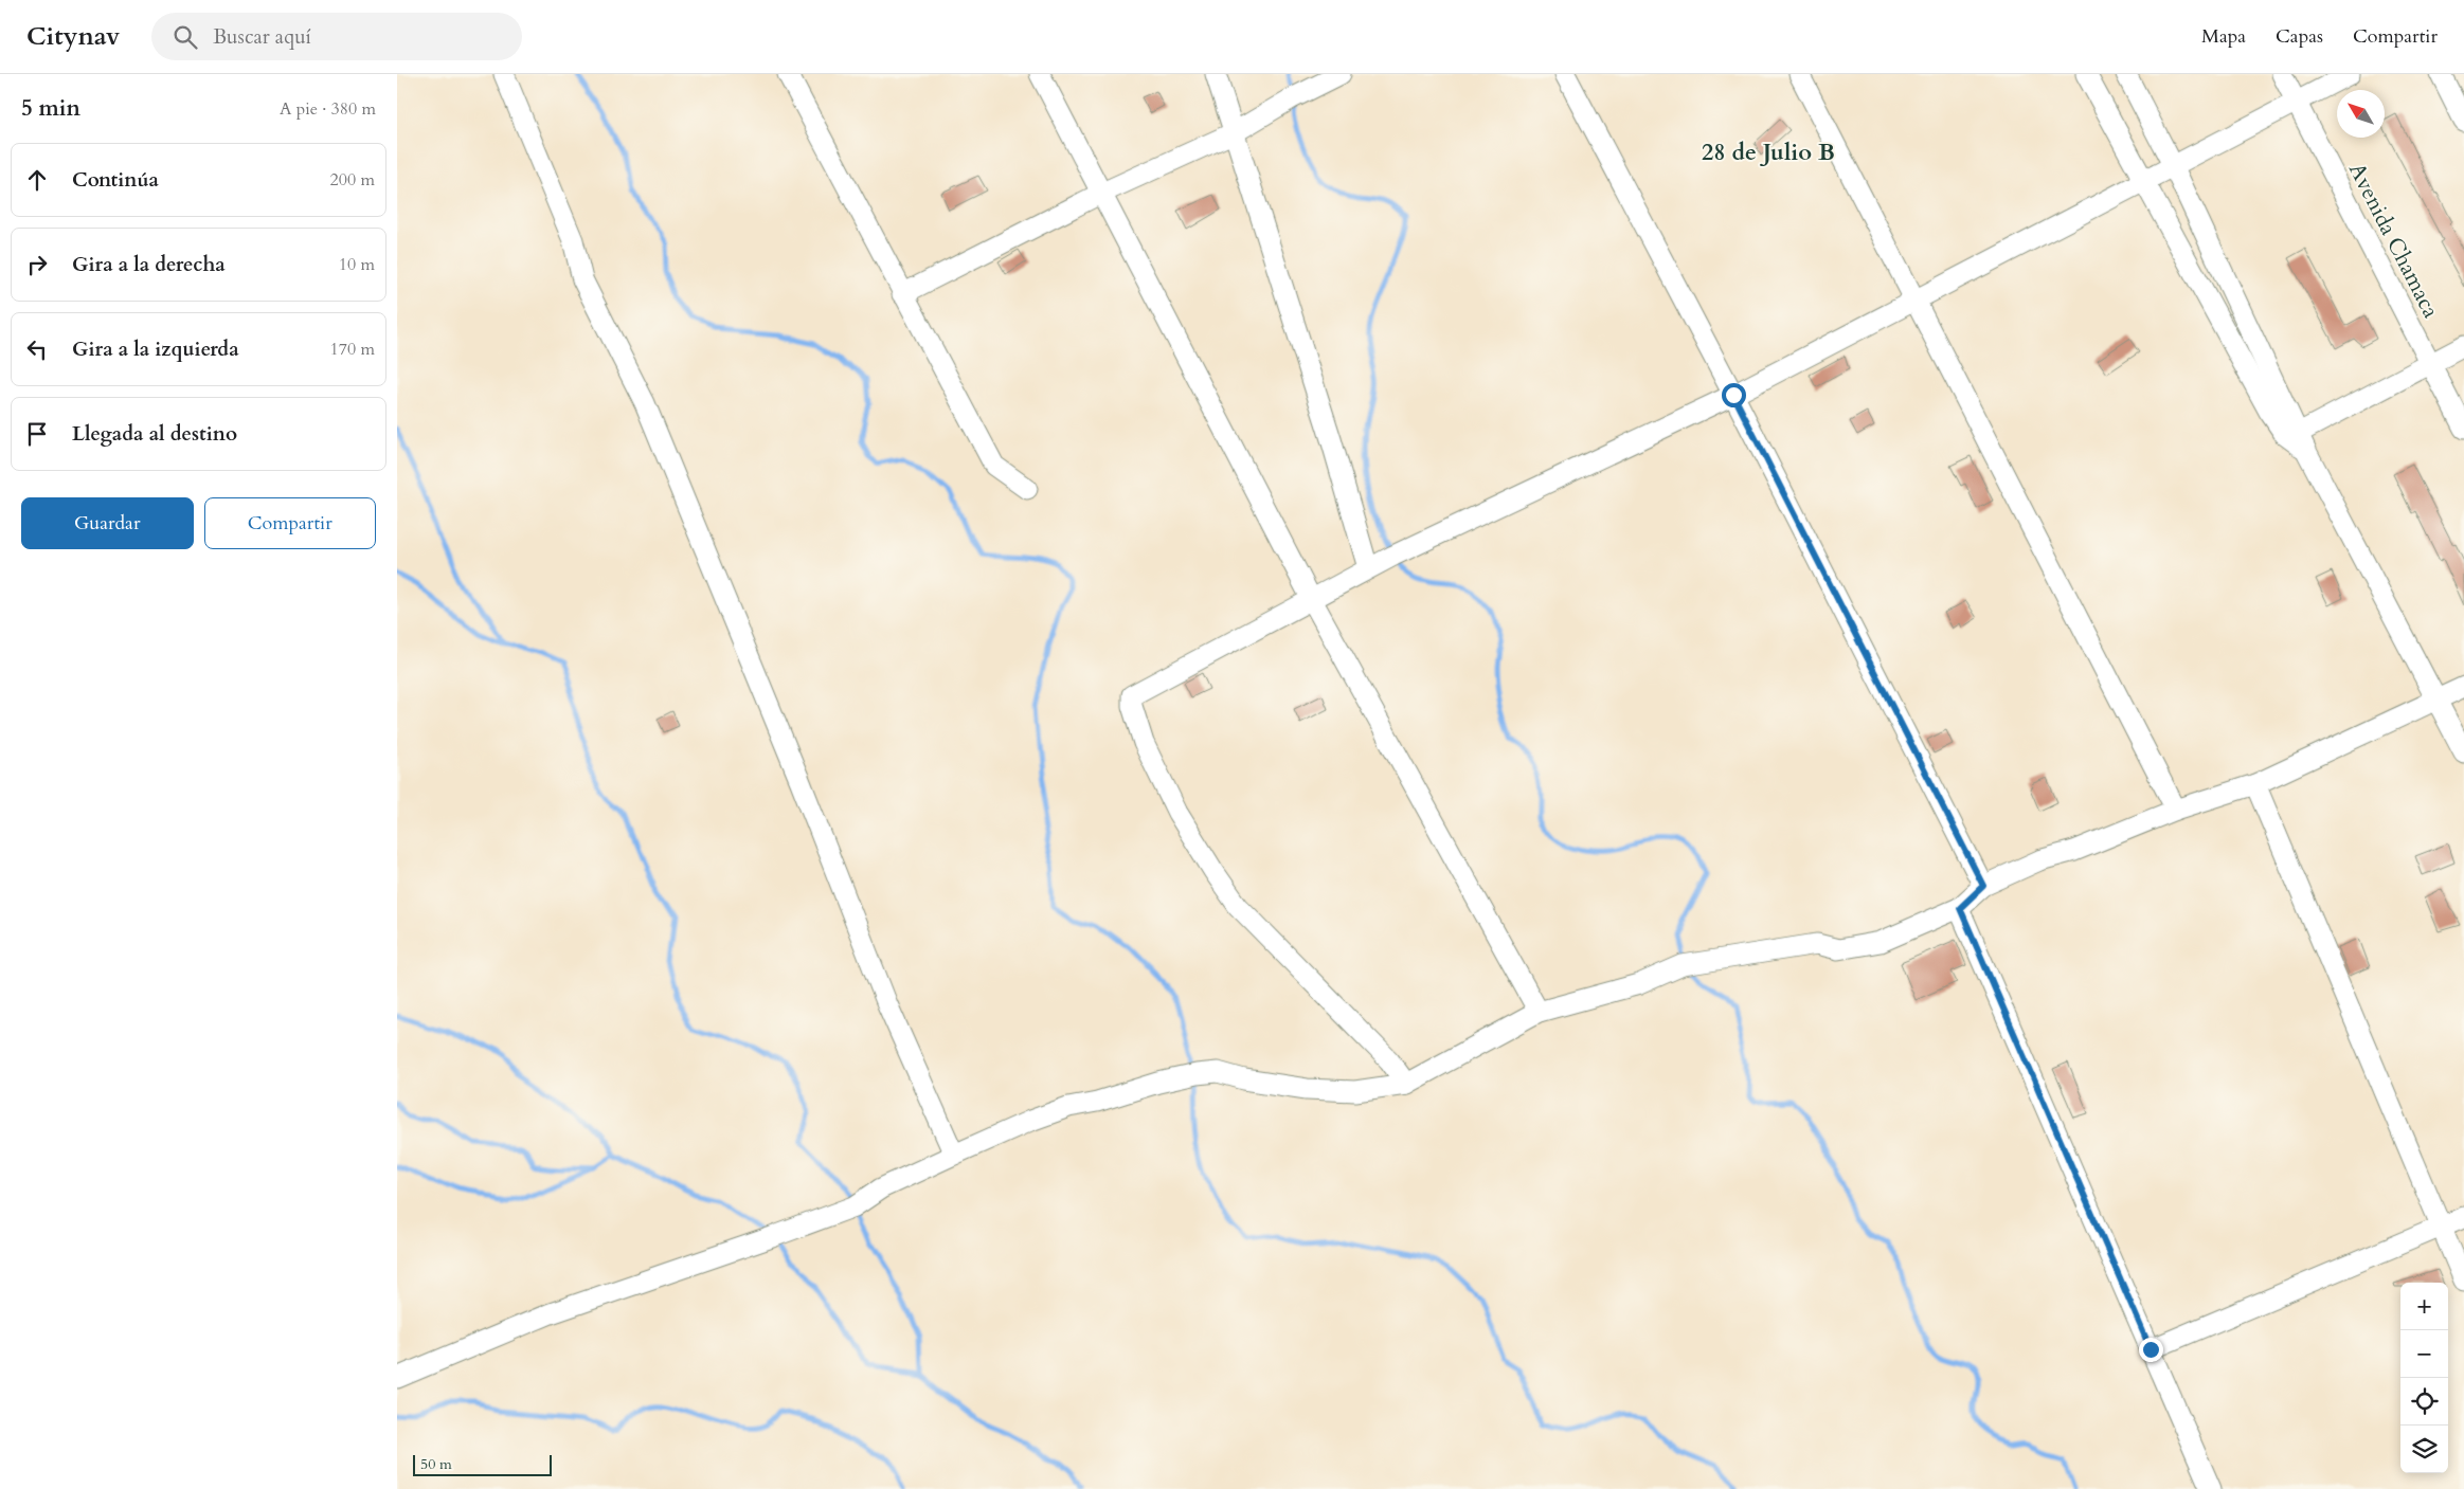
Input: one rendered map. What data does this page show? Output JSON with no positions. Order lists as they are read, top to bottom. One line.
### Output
{"streets":{"street":["Avenida Chamaca"]},"districts":["28 de Julio B"],"scale_bar":"50 m","north":"top left","page":{"header":"Citynav","search":"Buscar aquí","nav":["Mapa","Capas","Compartir"],"heading":["5 min","A pie · 380 m"],"list":[["Continúa","200 m"],["Gira a la derecha","10 m"],["Gira a la izquierda","170 m"],"Llegada al destino"],"buttons":["Guardar","Compartir"],"map_buttons":["+","−"],"scale":"50 m"}}
